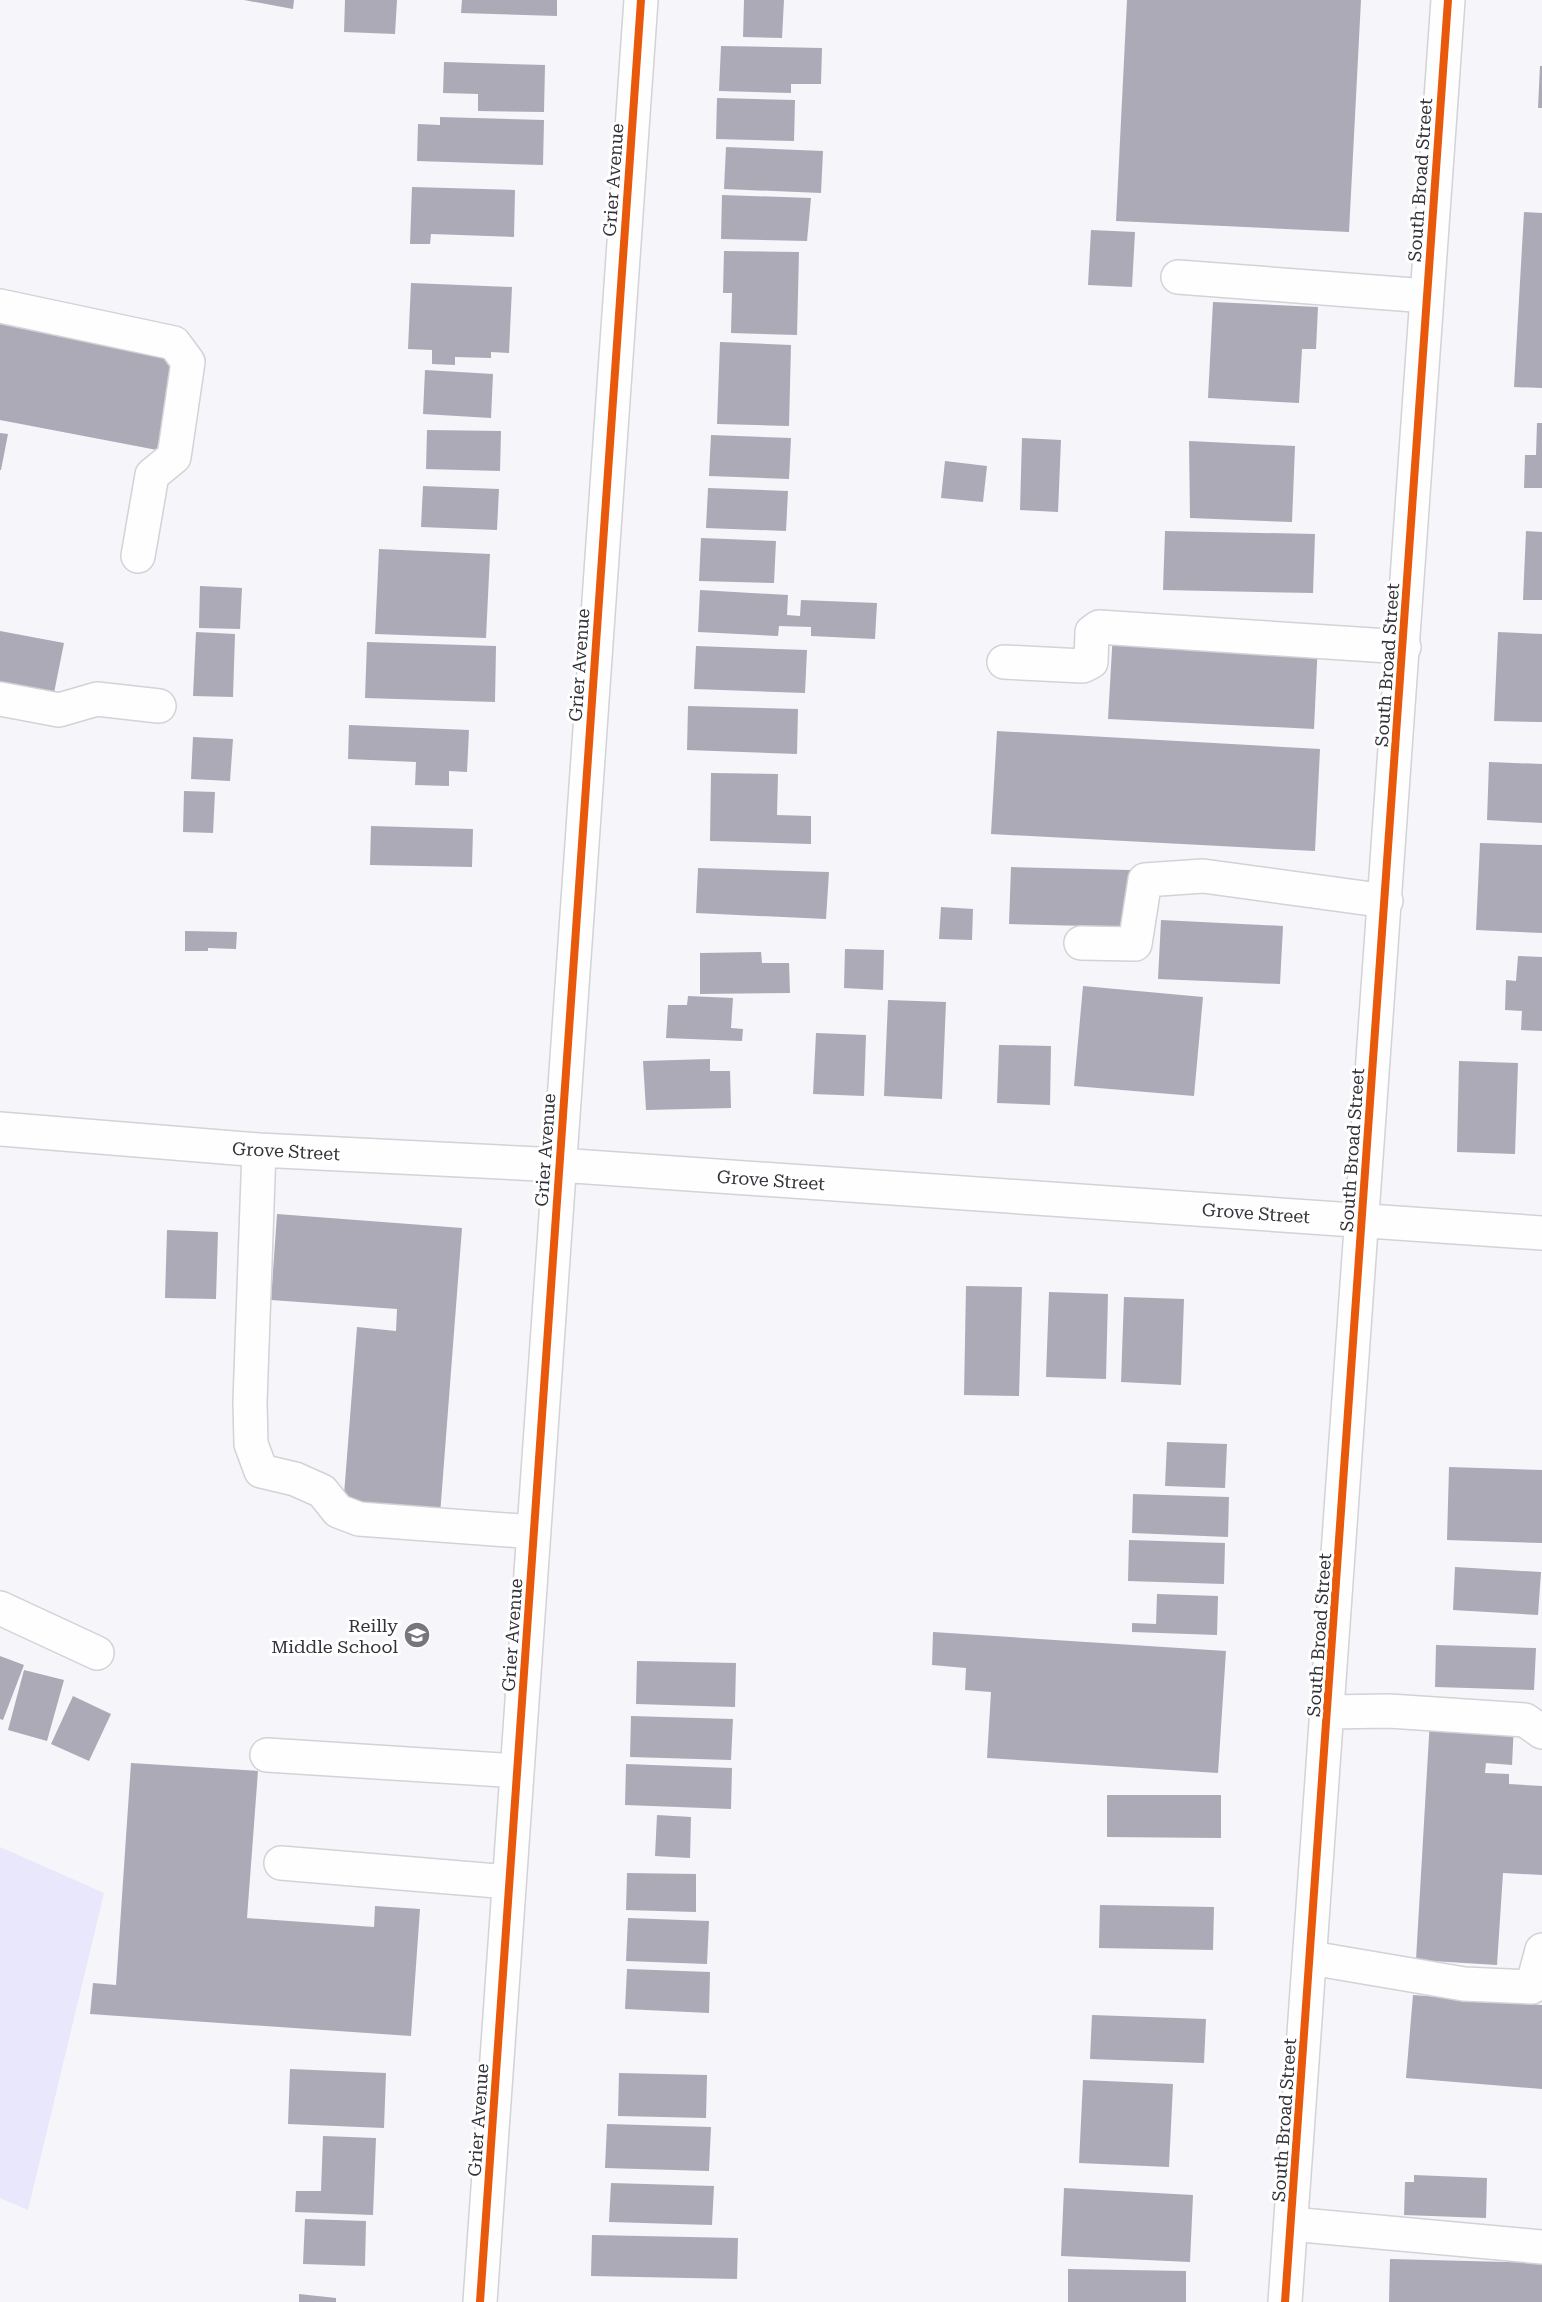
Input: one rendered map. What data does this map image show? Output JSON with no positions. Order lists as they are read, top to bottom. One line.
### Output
{"streets":{"street":["Grier Avenue","South Broad Street","Grove Street"]},"crossings":[["Grier Avenue","Grove Street"],["South Broad Street","Grove Street"]],"places":{"school or university":["Reilly Middle School"]}}
